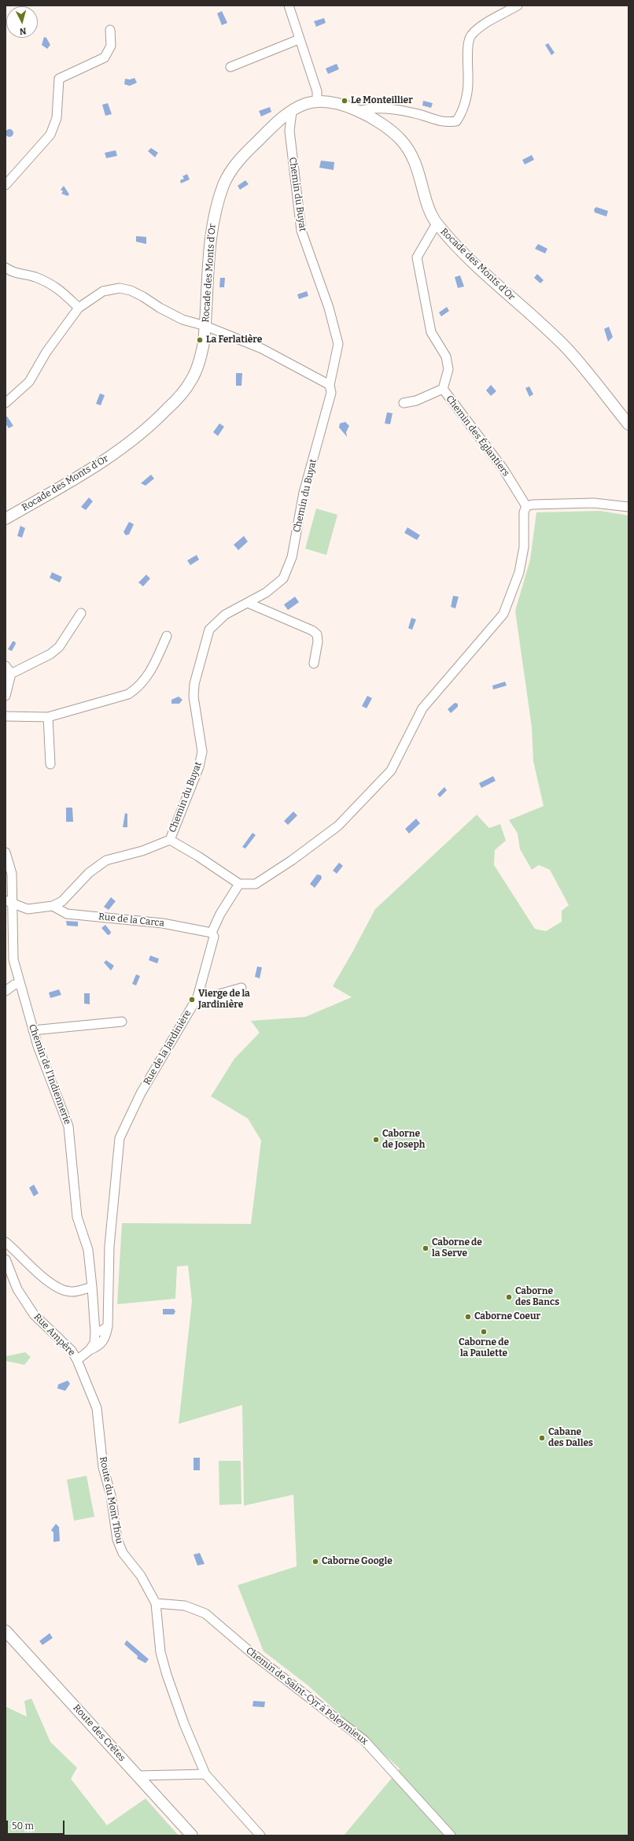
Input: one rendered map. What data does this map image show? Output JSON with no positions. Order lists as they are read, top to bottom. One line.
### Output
{"streets":{"street":["Chemin du Buyat","Rocade des Monts d'Or","Chemin des Églantiers","Rue de la Carca","Rue de la Jardinière","Chemin de l'Indiennerie","Rue Ampère","Route du Mont Thou","Chemin de Saint-Cyr à Poleymieux","Route des Crêtes"]},"crossings":[["Chemin du Buyat","Rocade des Monts d'Or"],["Rocade des Monts d'Or","Chemin des Églantiers"],["Rue de la Carca","Rue de la Jardinière"],["Rue Ampère","Route du Mont Thou"],["Route du Mont Thou","Chemin de Saint-Cyr à Poleymieux"]],"places":["Le Monteillier","La Ferlatière","Vierge de la Jardinière","Caborne de Joseph","Caborne de la Serve","Caborne des Bancs","Caborne Coeur","Caborne de la Paulette","Cabane des Dalles","Caborne Google"],"scale_bar":"50 m","north":"bottom"}
